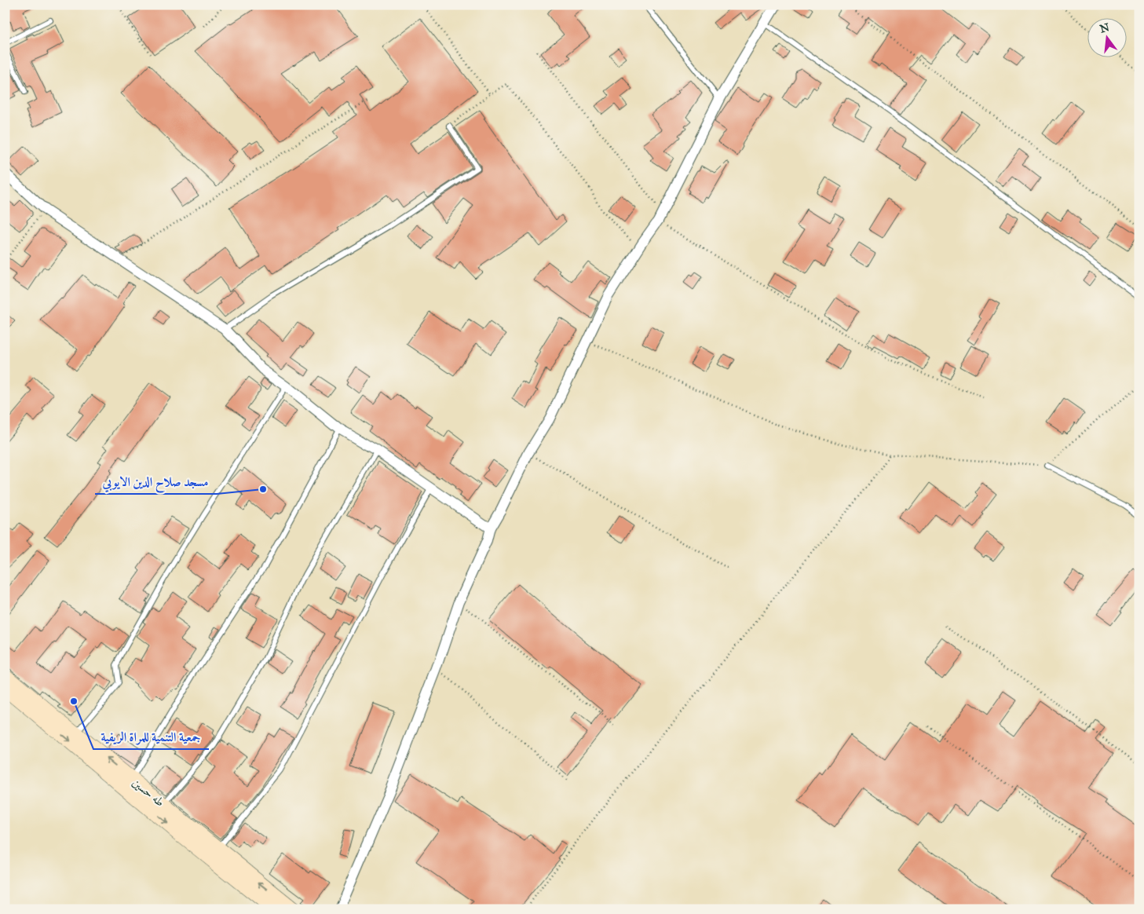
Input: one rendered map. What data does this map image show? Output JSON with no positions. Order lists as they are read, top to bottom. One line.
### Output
{"streets":{"main road":["طه حسين"]},"places":["مسجد صلاح الدين الايوبي","جمعية التنمية للمراة الريفية"],"north":"top"}
